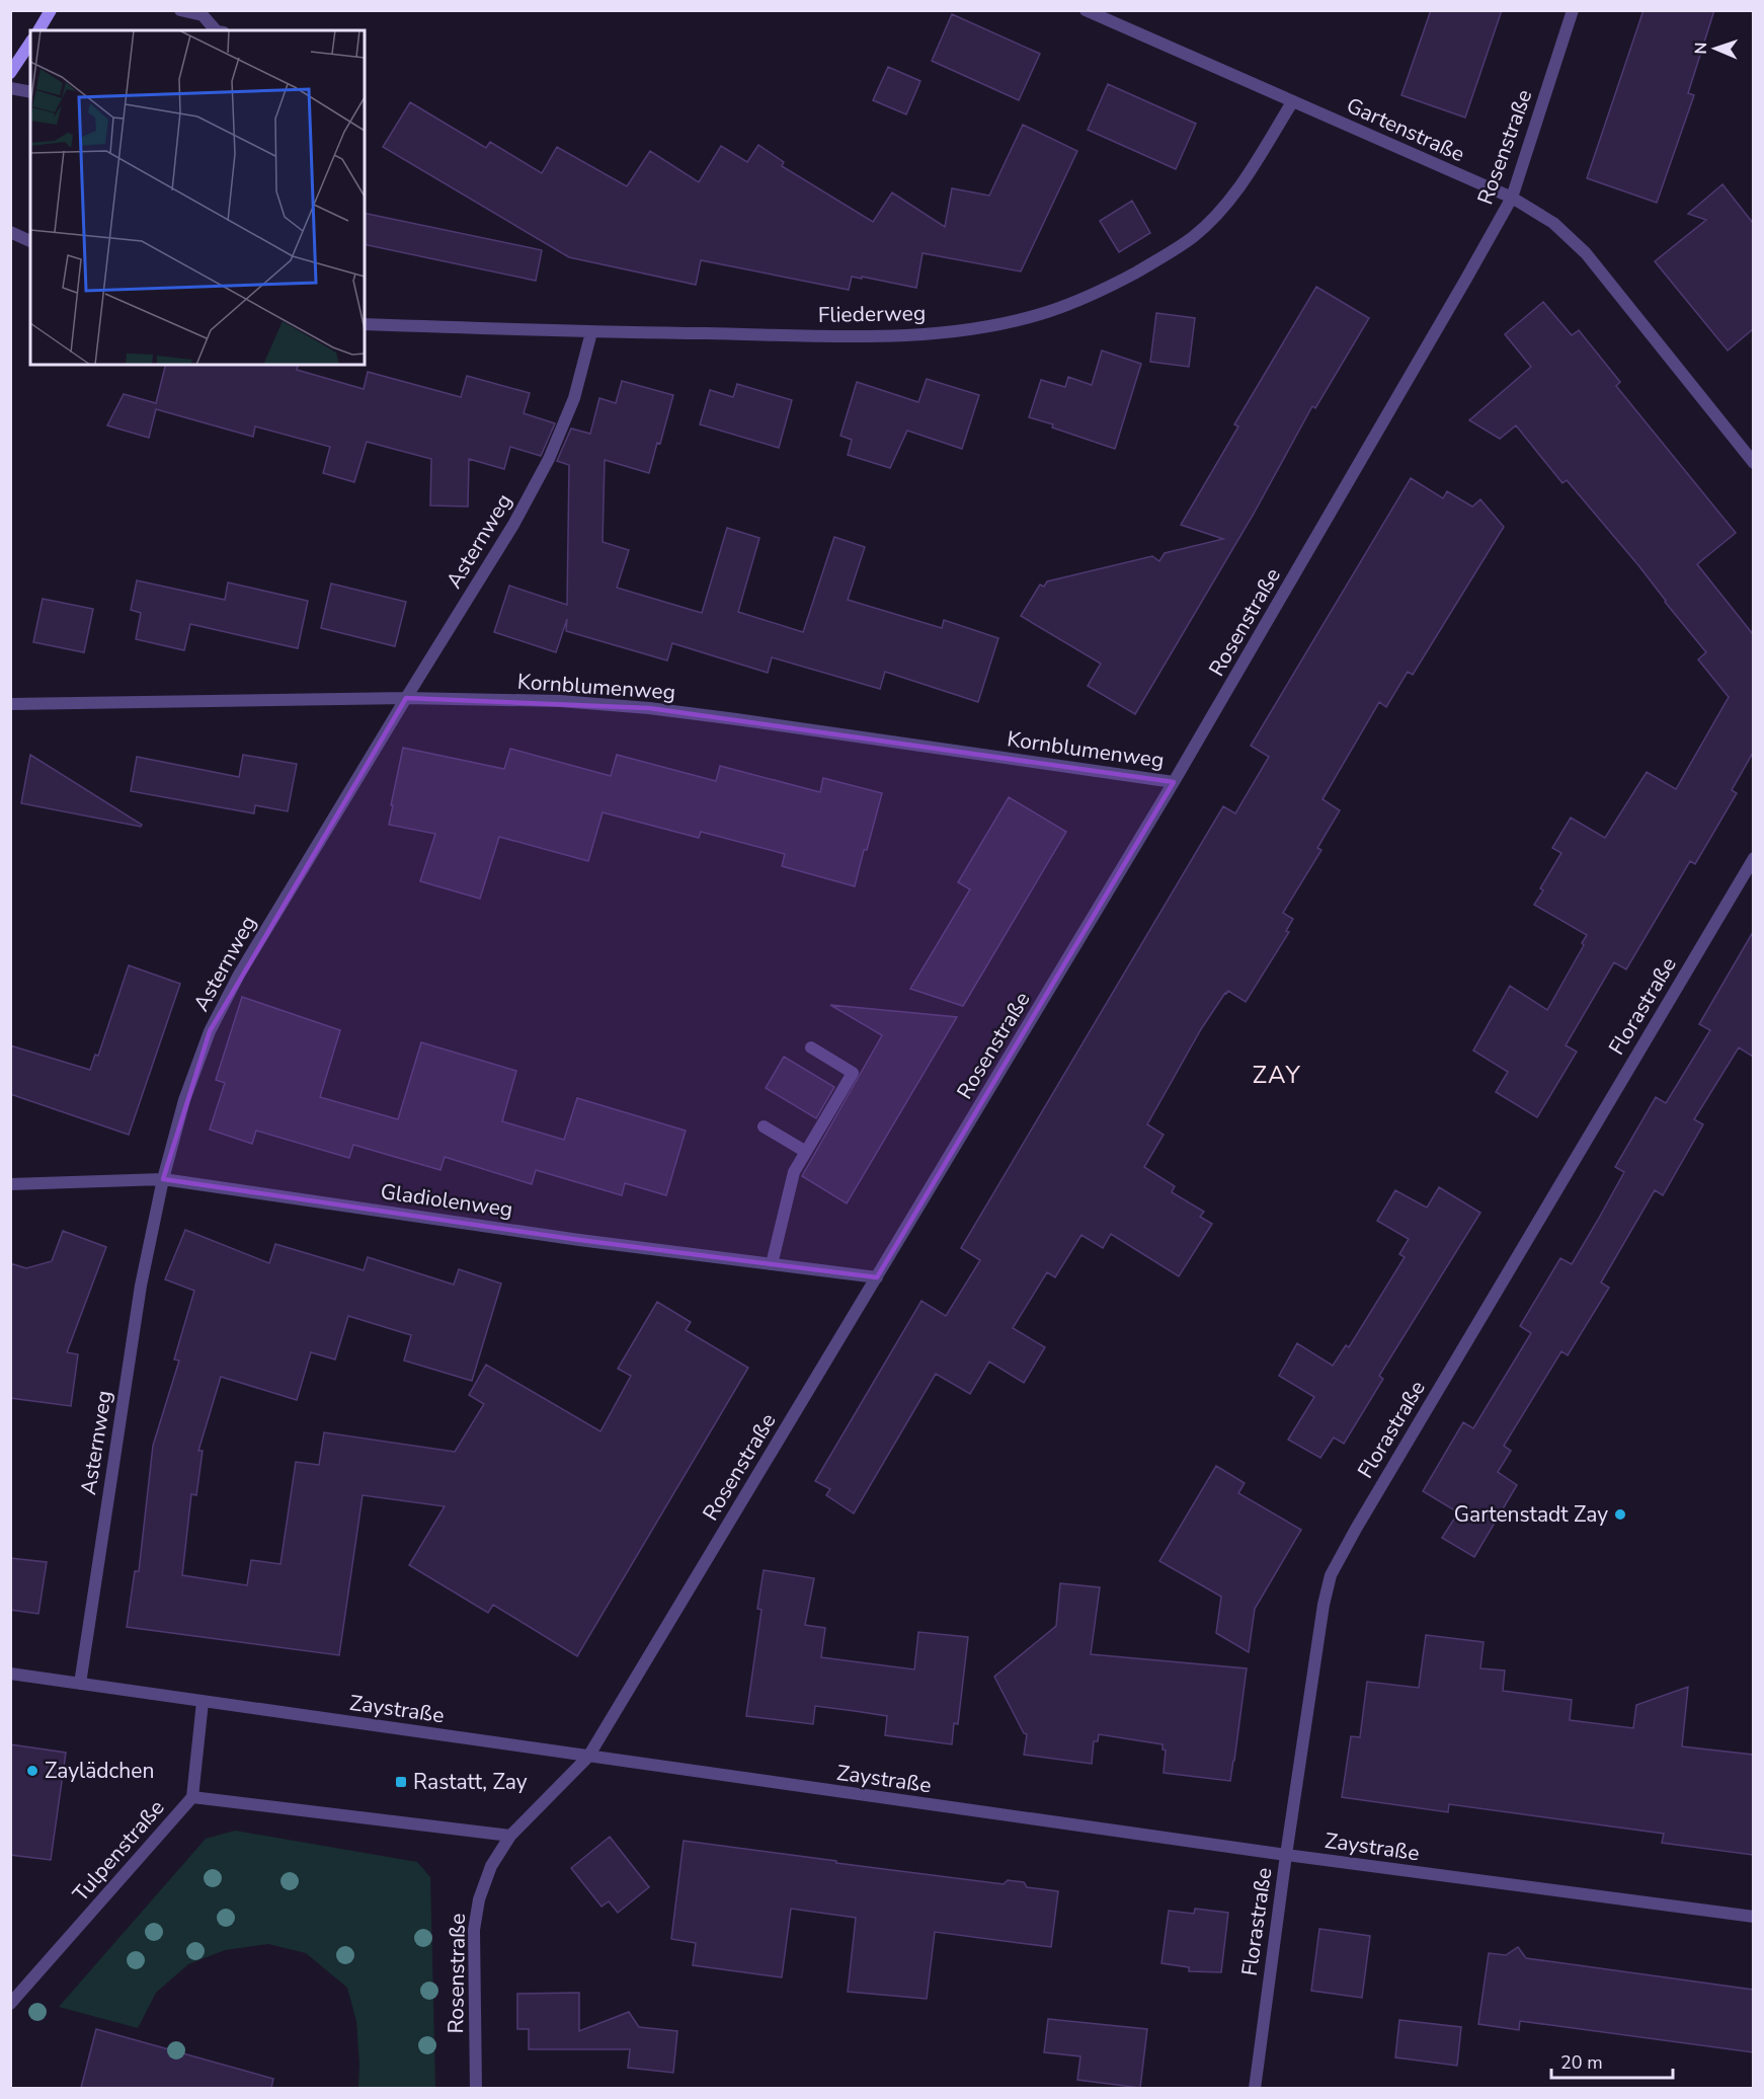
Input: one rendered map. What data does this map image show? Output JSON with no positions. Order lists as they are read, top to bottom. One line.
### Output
{"streets":{"street":["Gartenstraße","Rosenstraße","Fliederweg","Asternweg","Kornblumenweg","Florastraße","Gladiolenweg","Zaystraße","Tulpenstraße"]},"crossings":[["Gartenstraße","Rosenstraße"],["Gartenstraße","Fliederweg"],["Rosenstraße","Kornblumenweg"],["Rosenstraße","Gladiolenweg"],["Rosenstraße","Zaystraße"],["Fliederweg","Asternweg"],["Asternweg","Kornblumenweg"],["Asternweg","Gladiolenweg"],["Asternweg","Zaystraße"],["Florastraße","Zaystraße"],["Zaystraße","Tulpenstraße"]],"districts":["ZAY"],"places":{"other":["Gartenstadt Zay","Zaylädchen"],"transit":["Rastatt, Zay"]},"scale_bar":"20 m","north":"left"}
